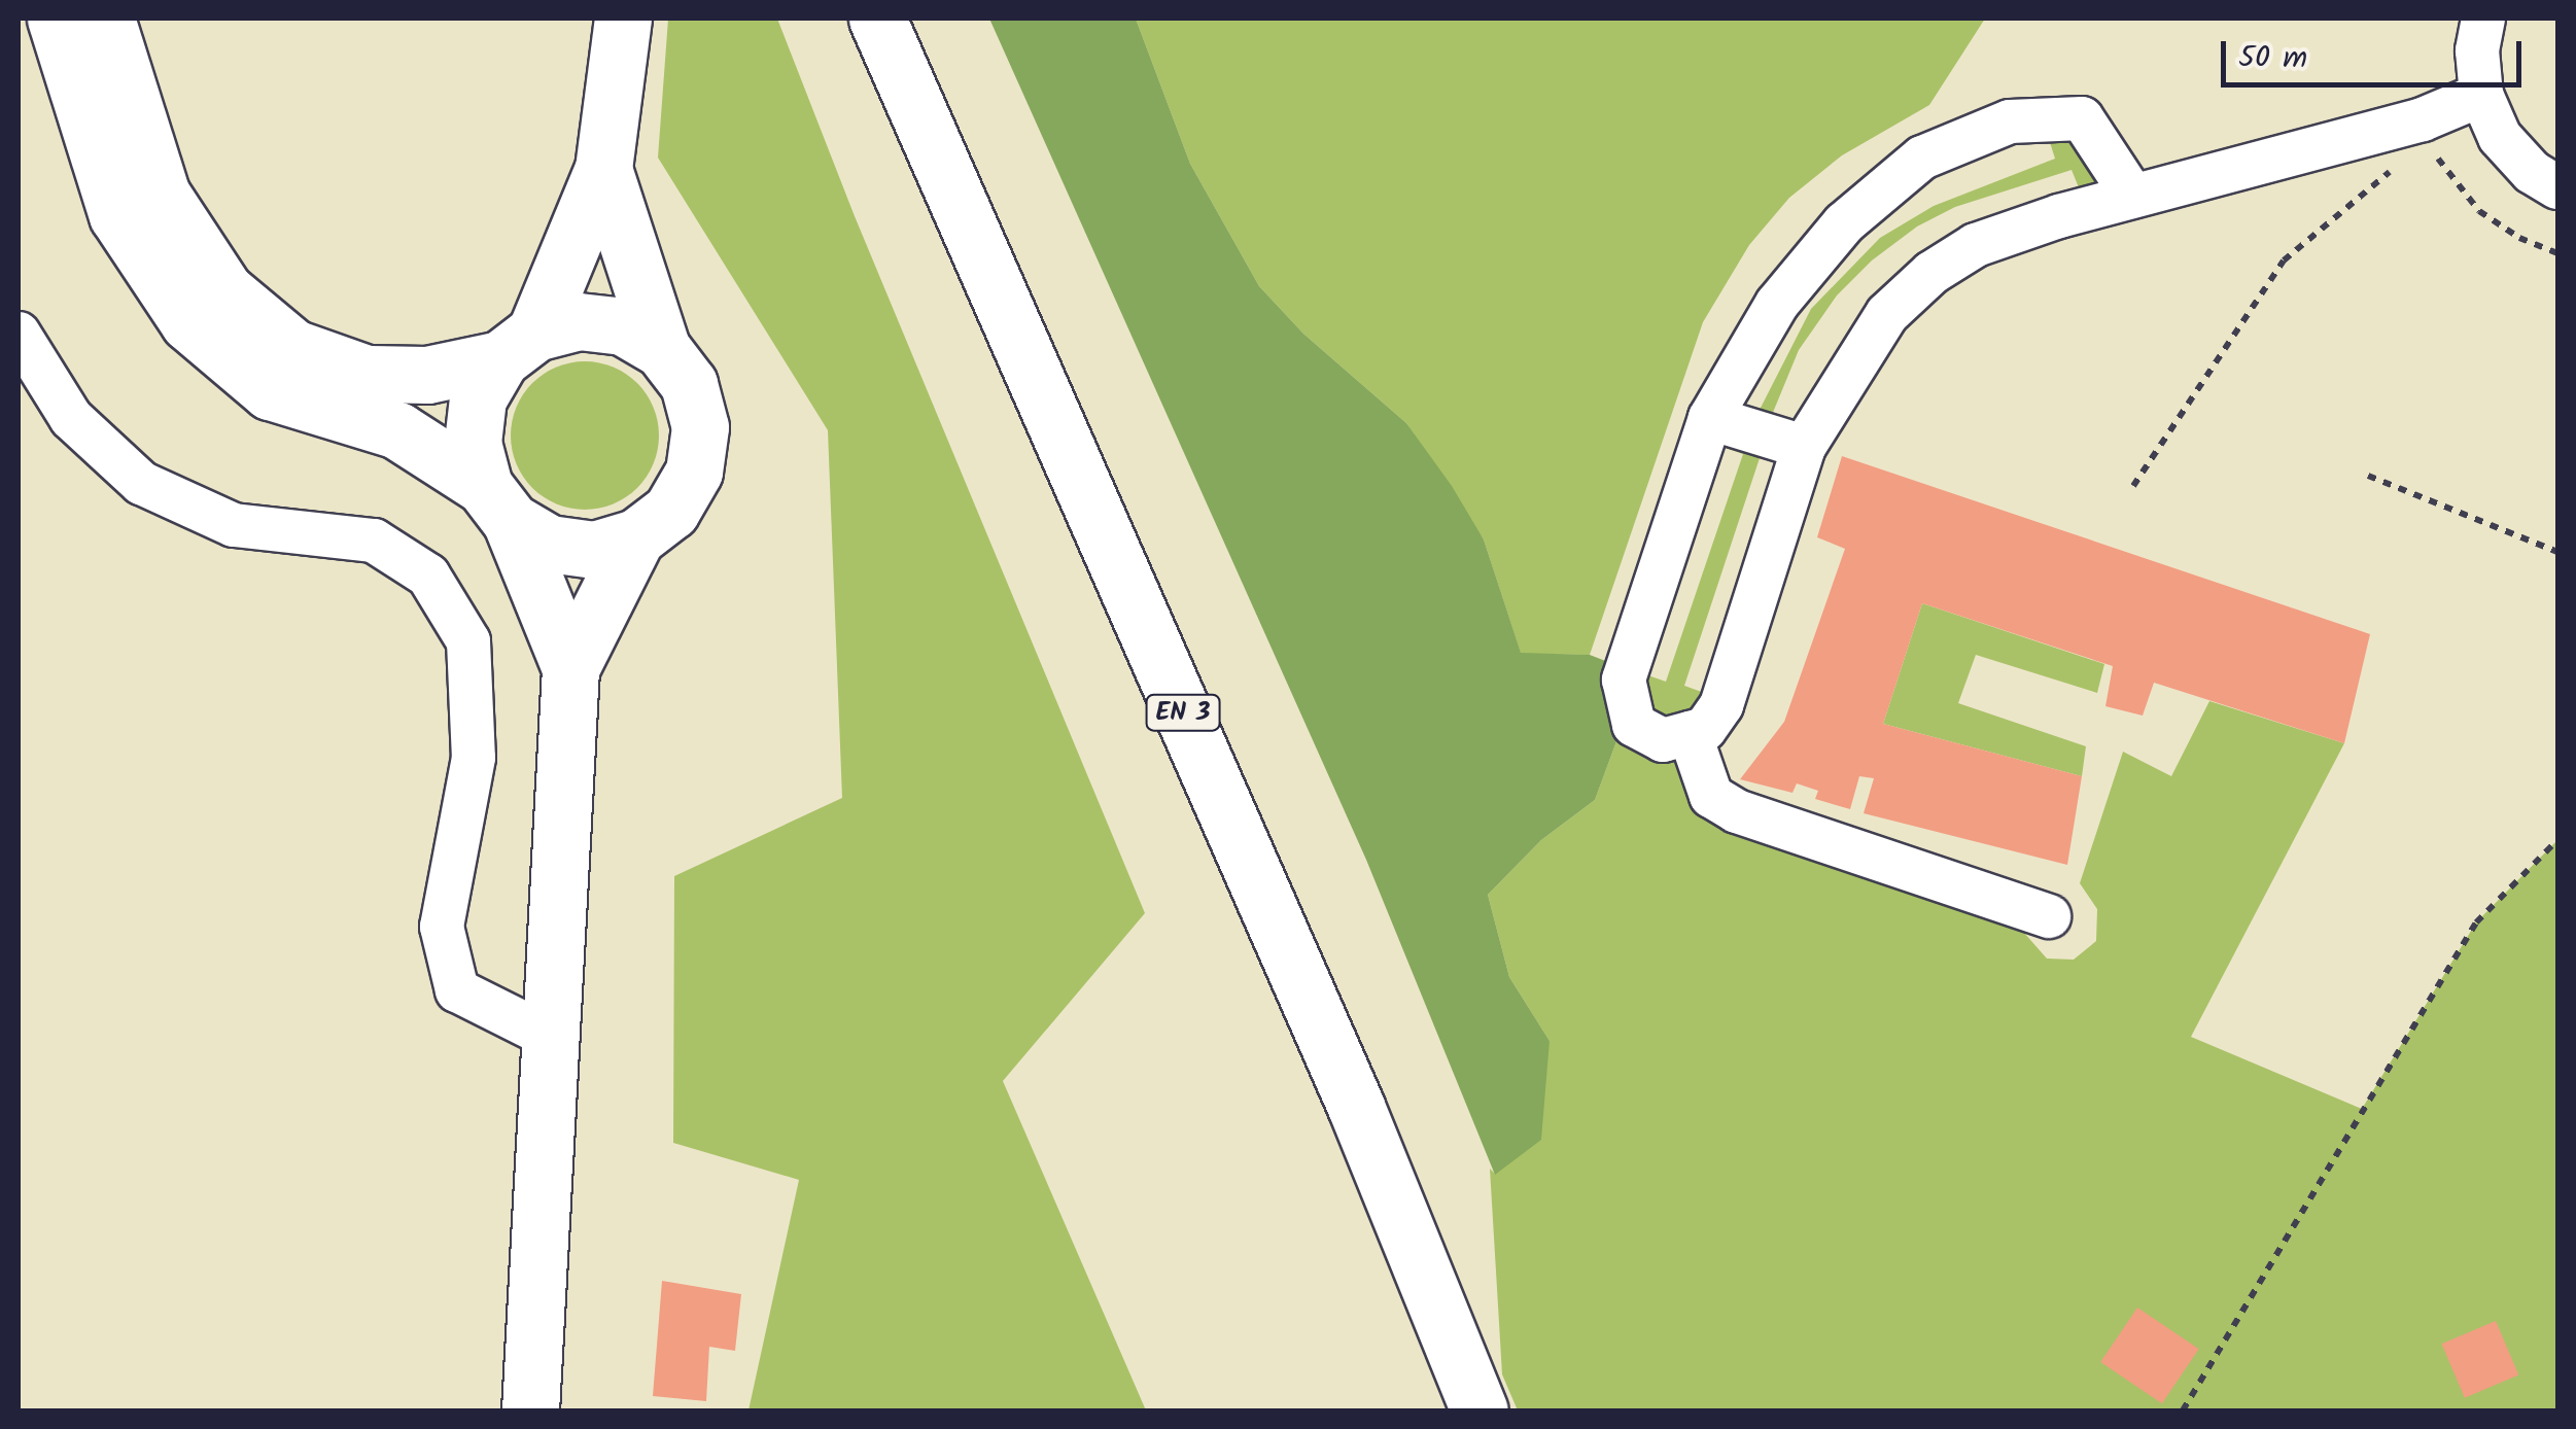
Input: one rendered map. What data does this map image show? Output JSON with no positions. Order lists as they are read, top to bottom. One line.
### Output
{"streets":{"main road":["EN 3"]},"scale_bar":"50 m"}
